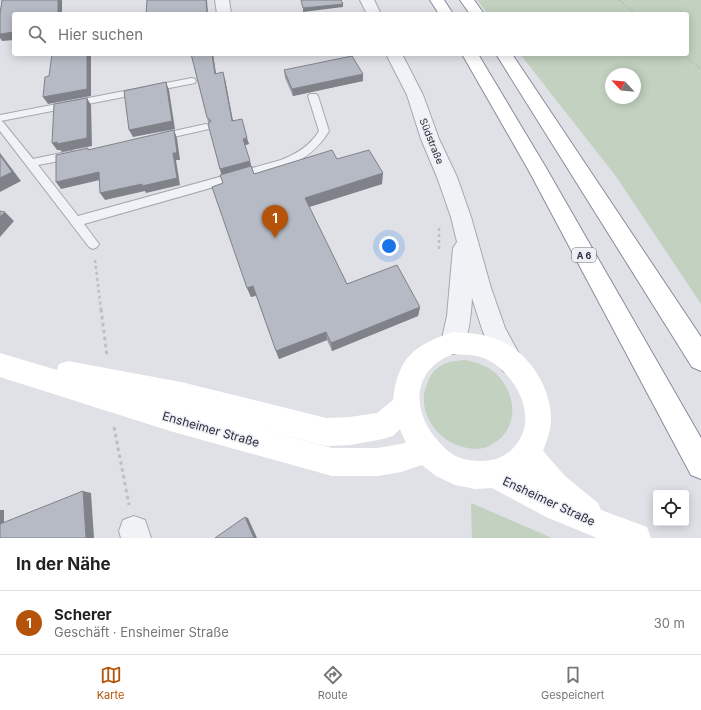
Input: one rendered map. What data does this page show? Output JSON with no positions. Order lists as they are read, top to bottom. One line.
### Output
{"streets":{"main road":["A 6","Ensheimer Straße"],"street":["Südstraße"]},"crossings":[["Südstraße","Ensheimer Straße"]],"north":"top left","page":{"search":"Hier suchen","pins":"1","heading":"In der Nähe","list":[{"mark":"1","name":"Scherer","note":"Geschäft · Ensheimer Straße","value":"30 m"}],"nav":["Karte","Route","Gespeichert"]}}
